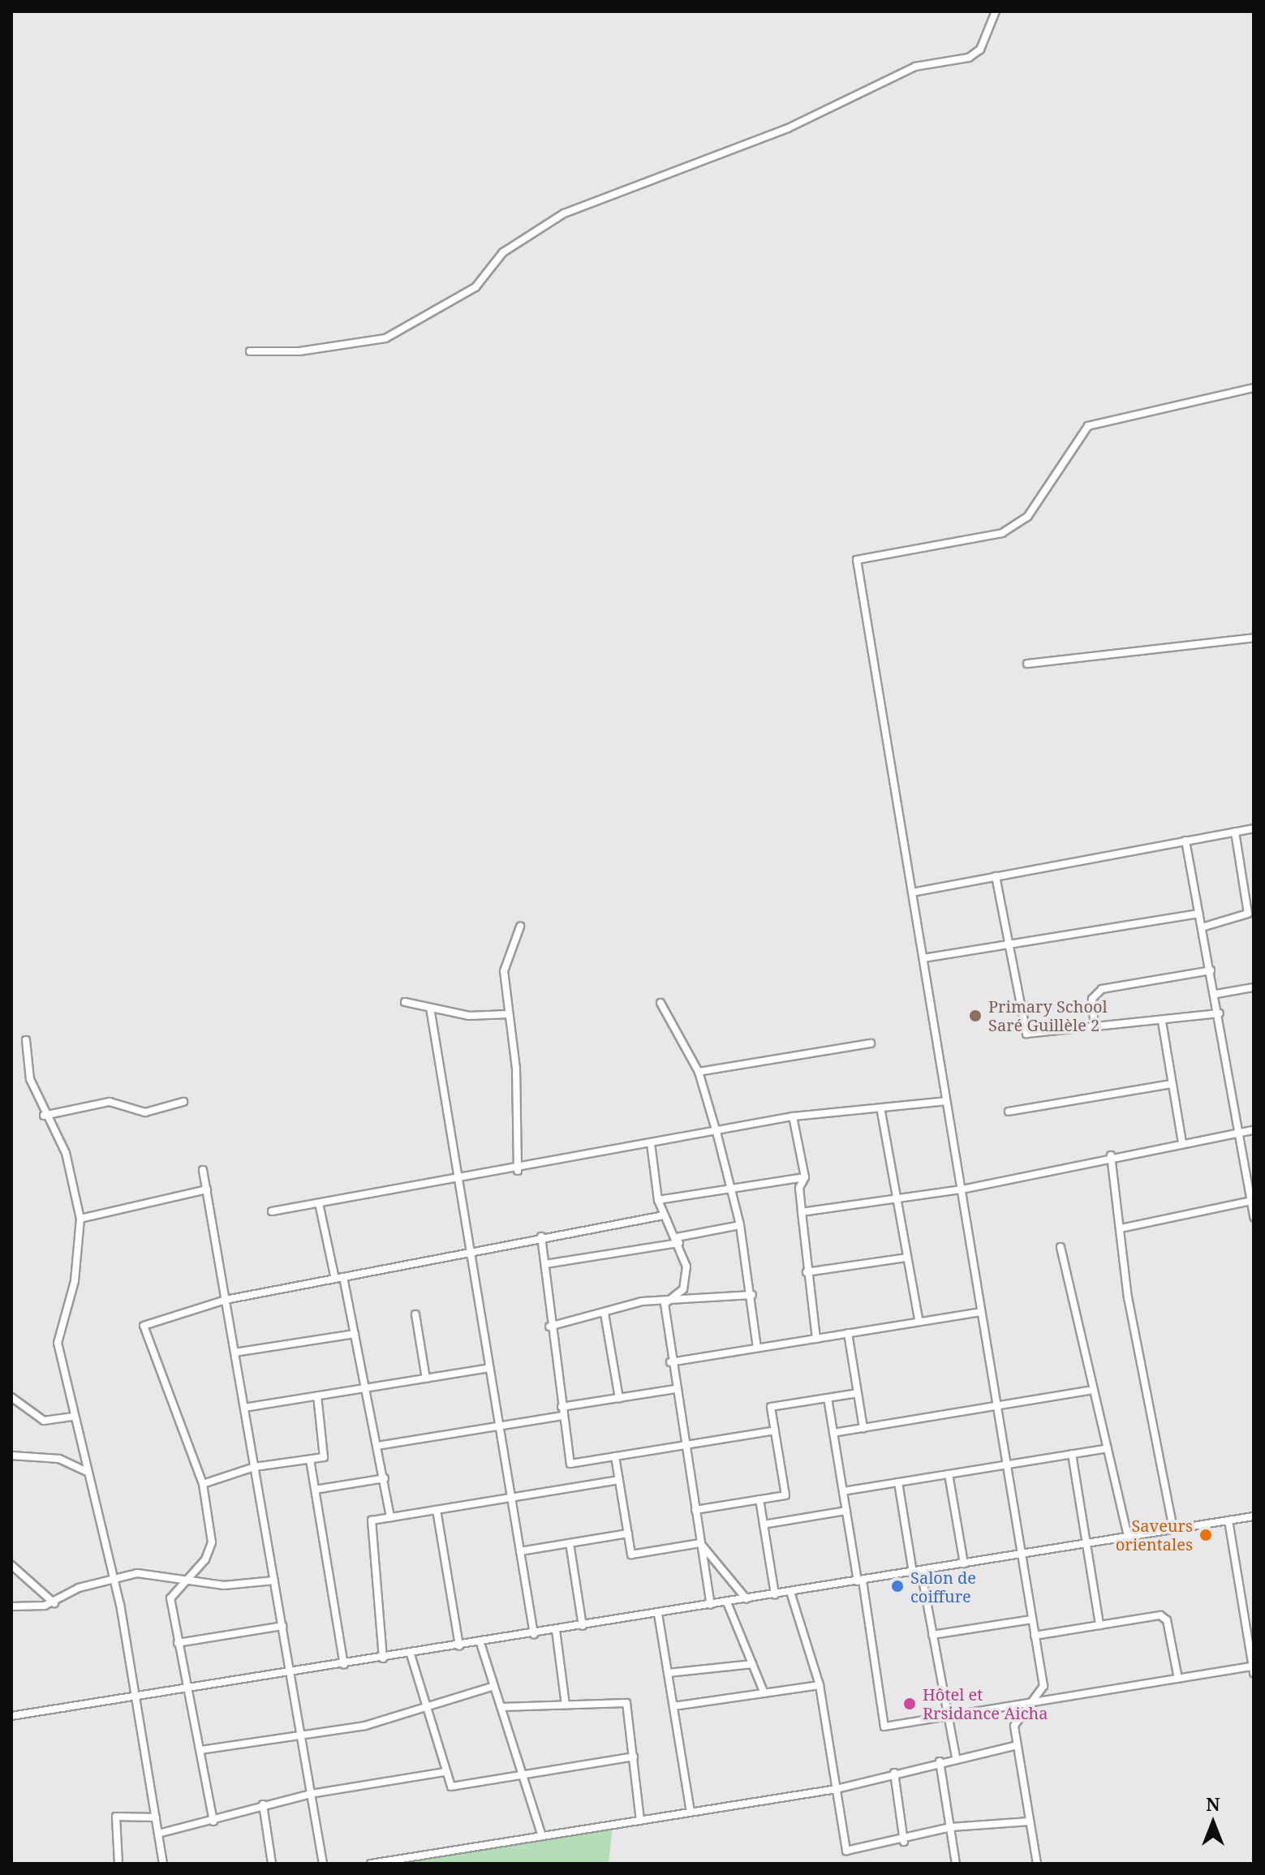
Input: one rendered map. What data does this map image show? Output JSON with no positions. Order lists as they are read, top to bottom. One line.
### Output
{"places":["Primary School Saré Guillèle 2","Saveurs orientales","Salon de coiffure","Hôtel et Rrsidance Aicha"],"north":"top"}
